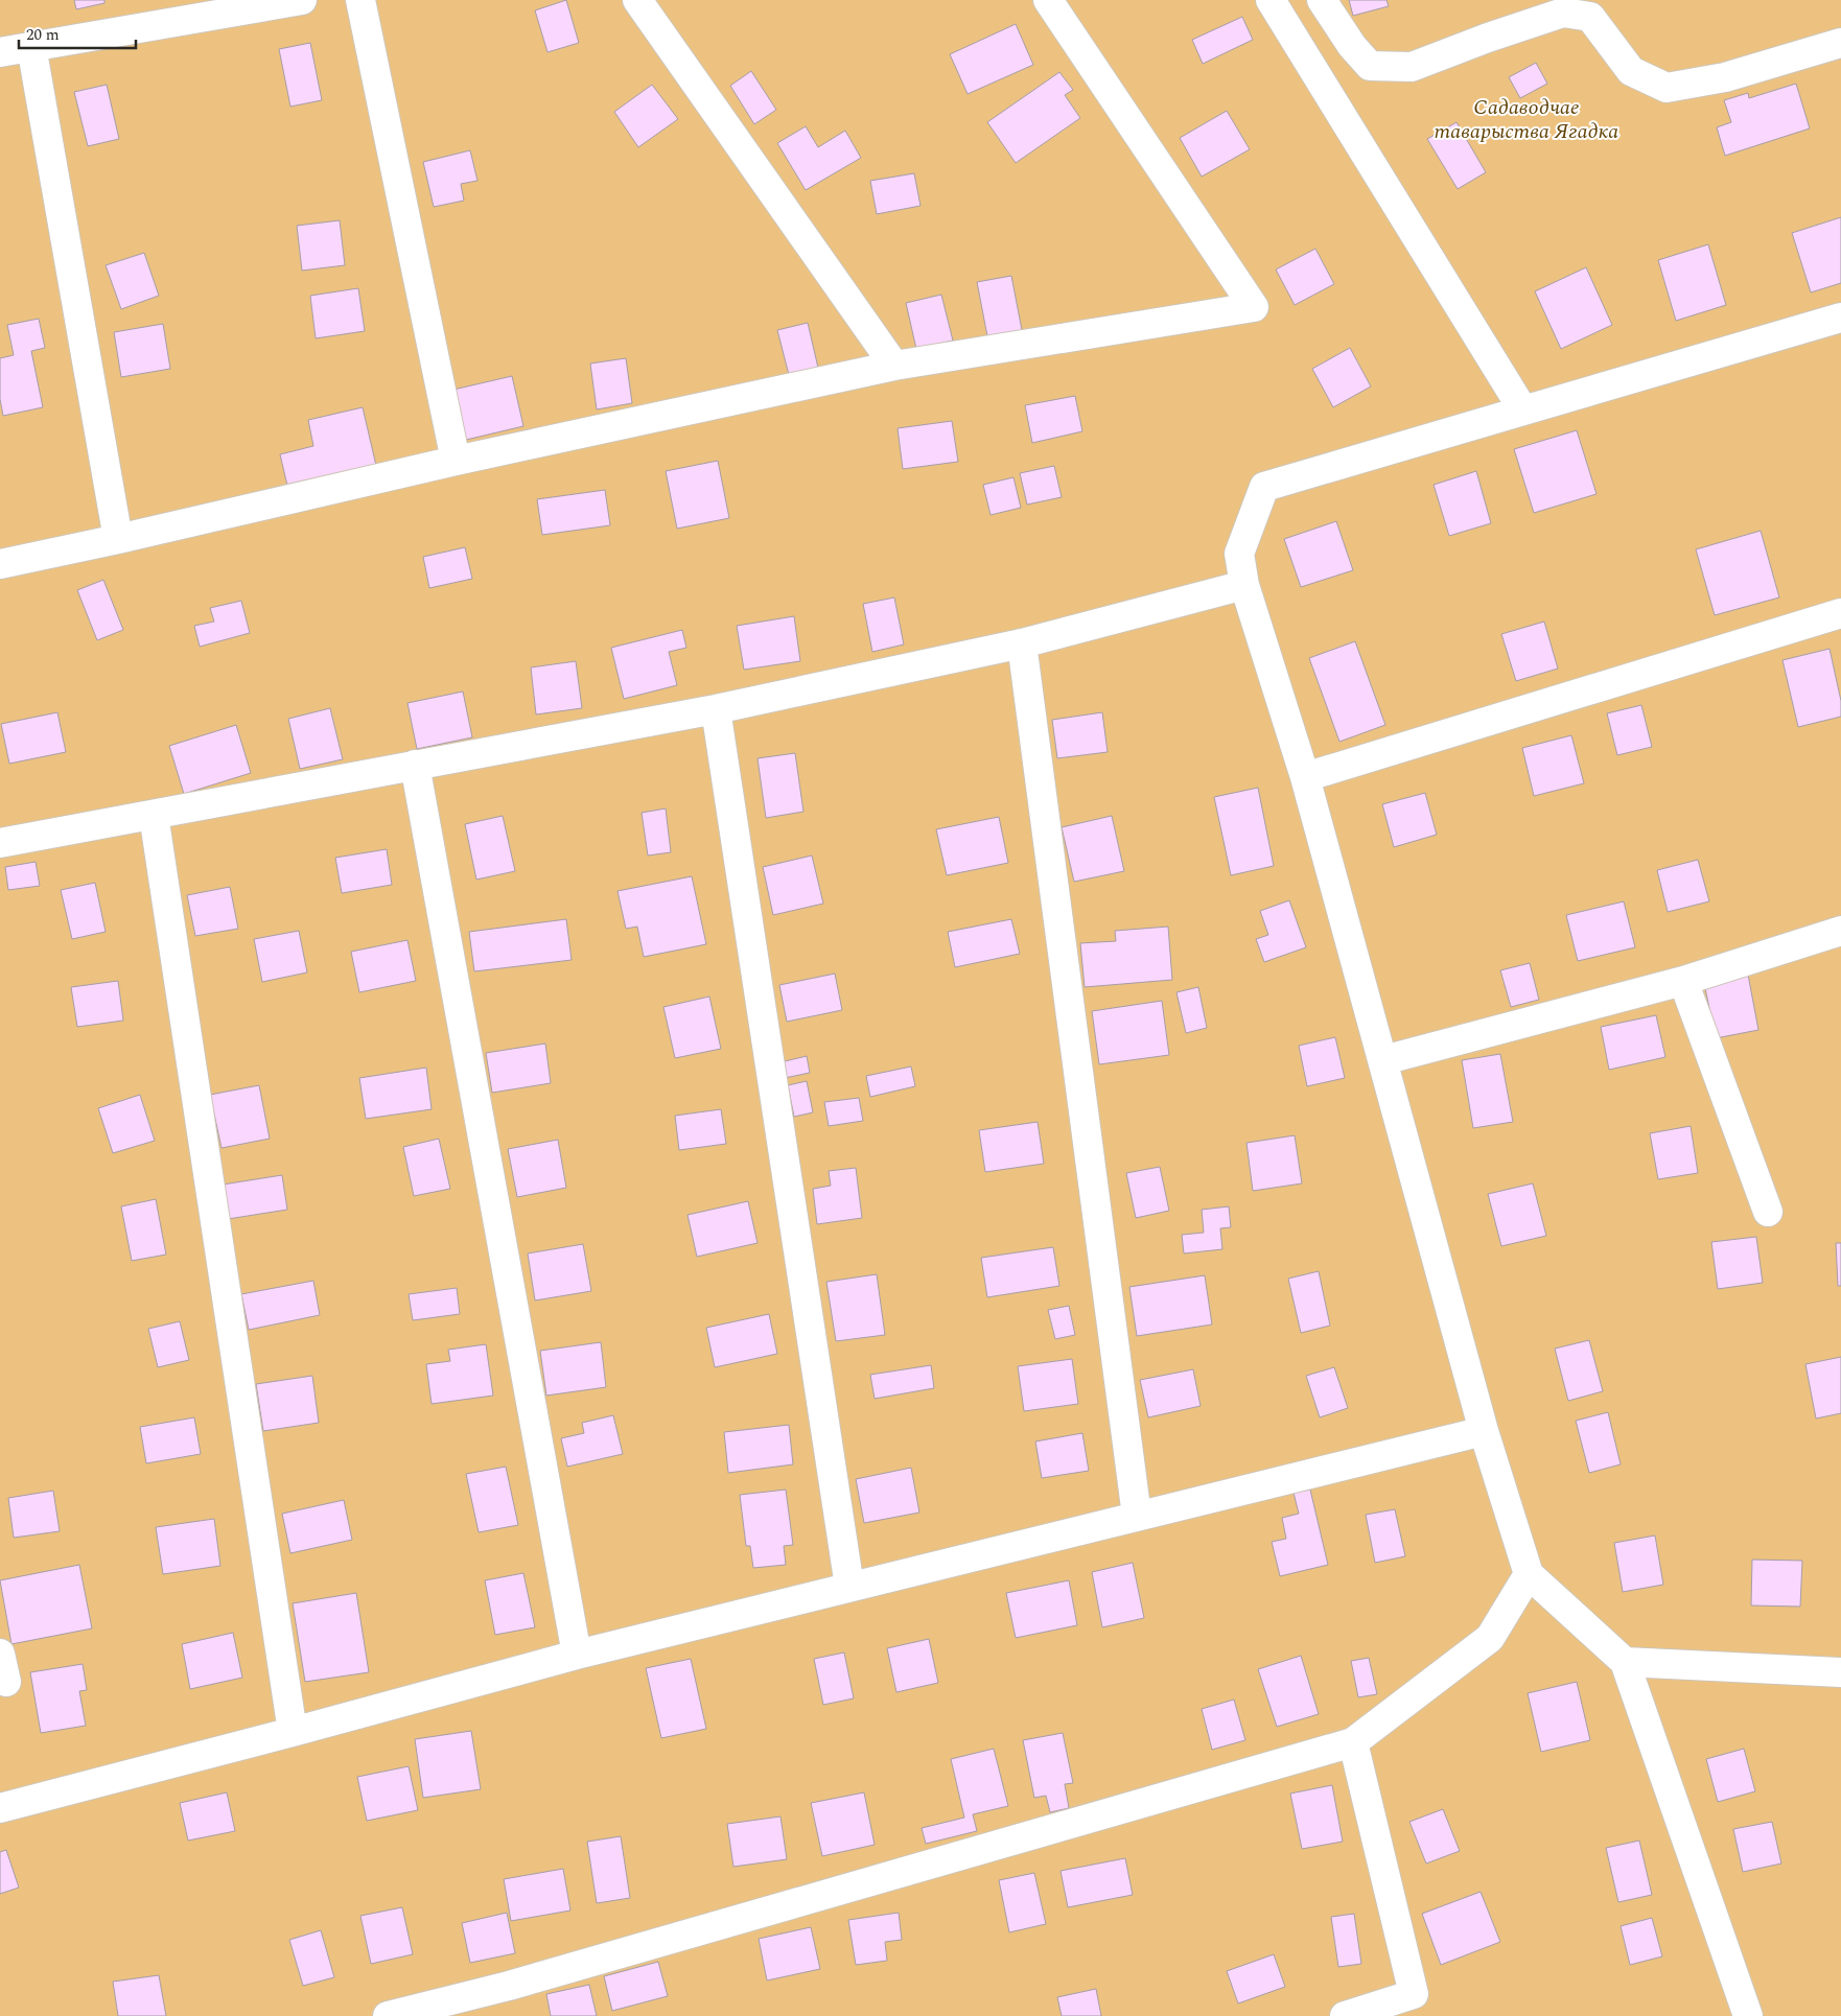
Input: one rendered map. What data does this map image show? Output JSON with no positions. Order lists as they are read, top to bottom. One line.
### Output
{"parks":["Садаводчае таварыства Ягадка"],"scale_bar":"20 m"}
